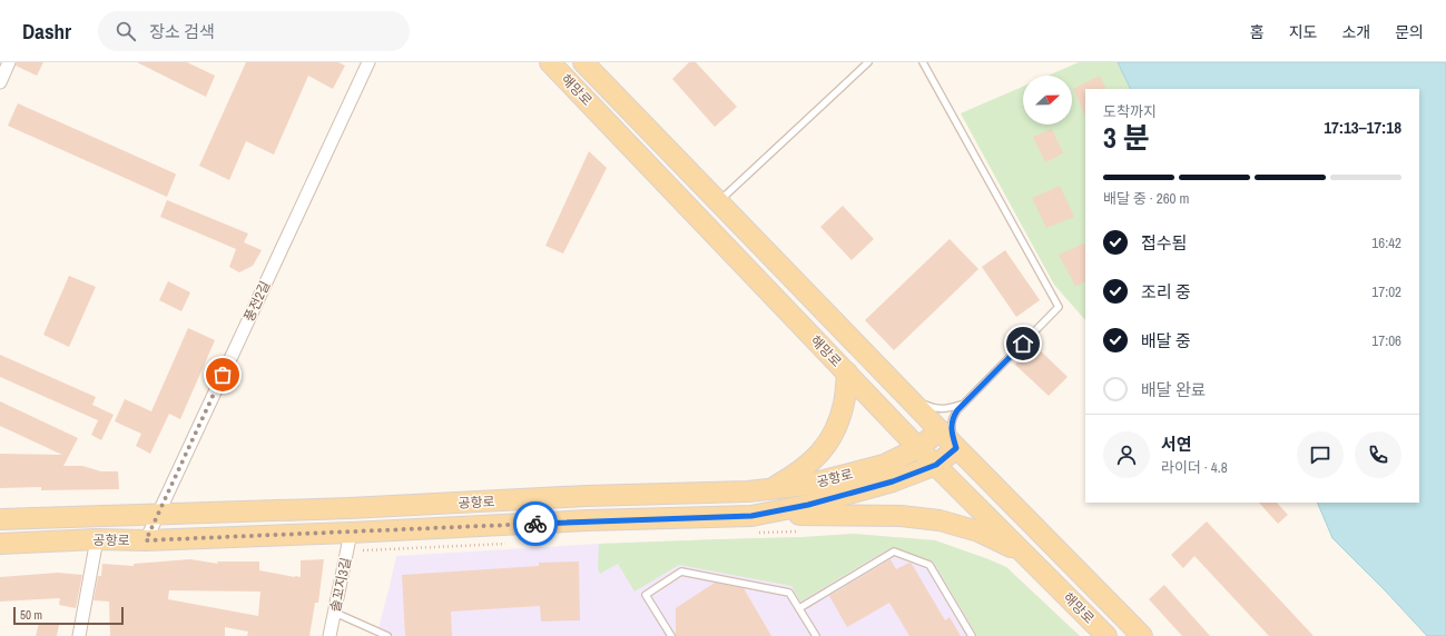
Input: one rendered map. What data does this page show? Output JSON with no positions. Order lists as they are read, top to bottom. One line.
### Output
{"streets":{"main road":["해망로","공항로"],"street":["풍전2길","솔꼬지3길"]},"crossings":[["해망로","공항로"],["풍전2길","공항로"],["공항로","솔꼬지3길"]],"scale_bar":"50 m","north":"right","page":{"header":"Dashr","search":"장소 검색","nav":["홈","지도","소개","문의"],"heading":["3 분","도착까지","17:13–17:18"],"panel":["서연","라이더 · 4.8"],"bar":"배달 중 · 260 m","list":[["접수됨","16:42"],["조리 중","17:02"],["배달 중","17:06"],"배달 완료"],"scale":"50 m"}}
